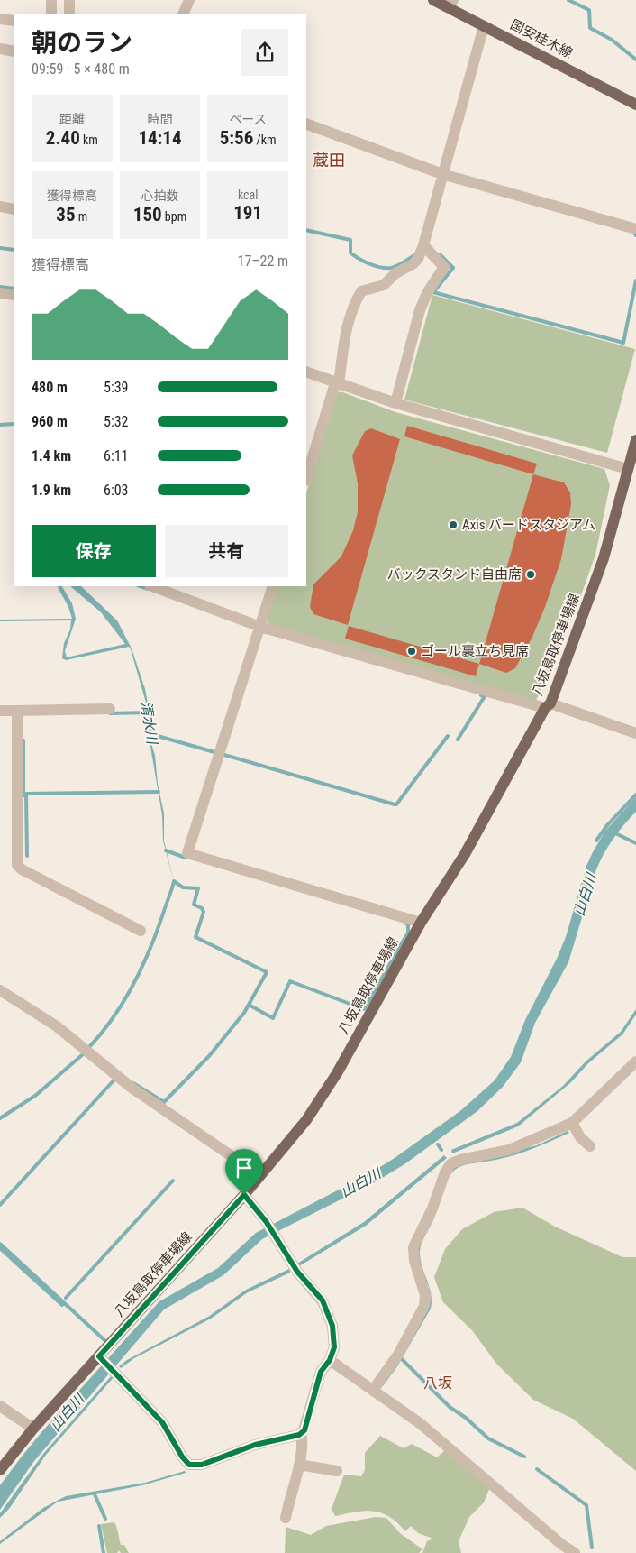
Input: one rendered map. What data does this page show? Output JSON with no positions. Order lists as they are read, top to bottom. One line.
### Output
{"streets":{"main road":["国安桂木線","八坂鳥取停車場線"]},"districts":["蔵田","八坂"],"water":["清水川","山白川"],"places":["Axis バードスタジアム","バックスタンド自由席","ゴール裏立ち見席"],"page":{"heading":["朝のラン","09:59 · 5 × 480 m"],"stats":[["距離","2.40 km"],["時間","14:14"],["ペース","5:56 /km"],["獲得標高","35 m"],["心拍数","150 bpm"],["kcal","191"]],"chart":["獲得標高","17–22 m"],"list":[{"name":"480 m","note":"5:39"},{"name":"960 m","note":"5:32"},{"name":"1.4 km","note":"6:11"},{"name":"1.9 km","note":"6:03"}],"buttons":["保存","共有"]}}
